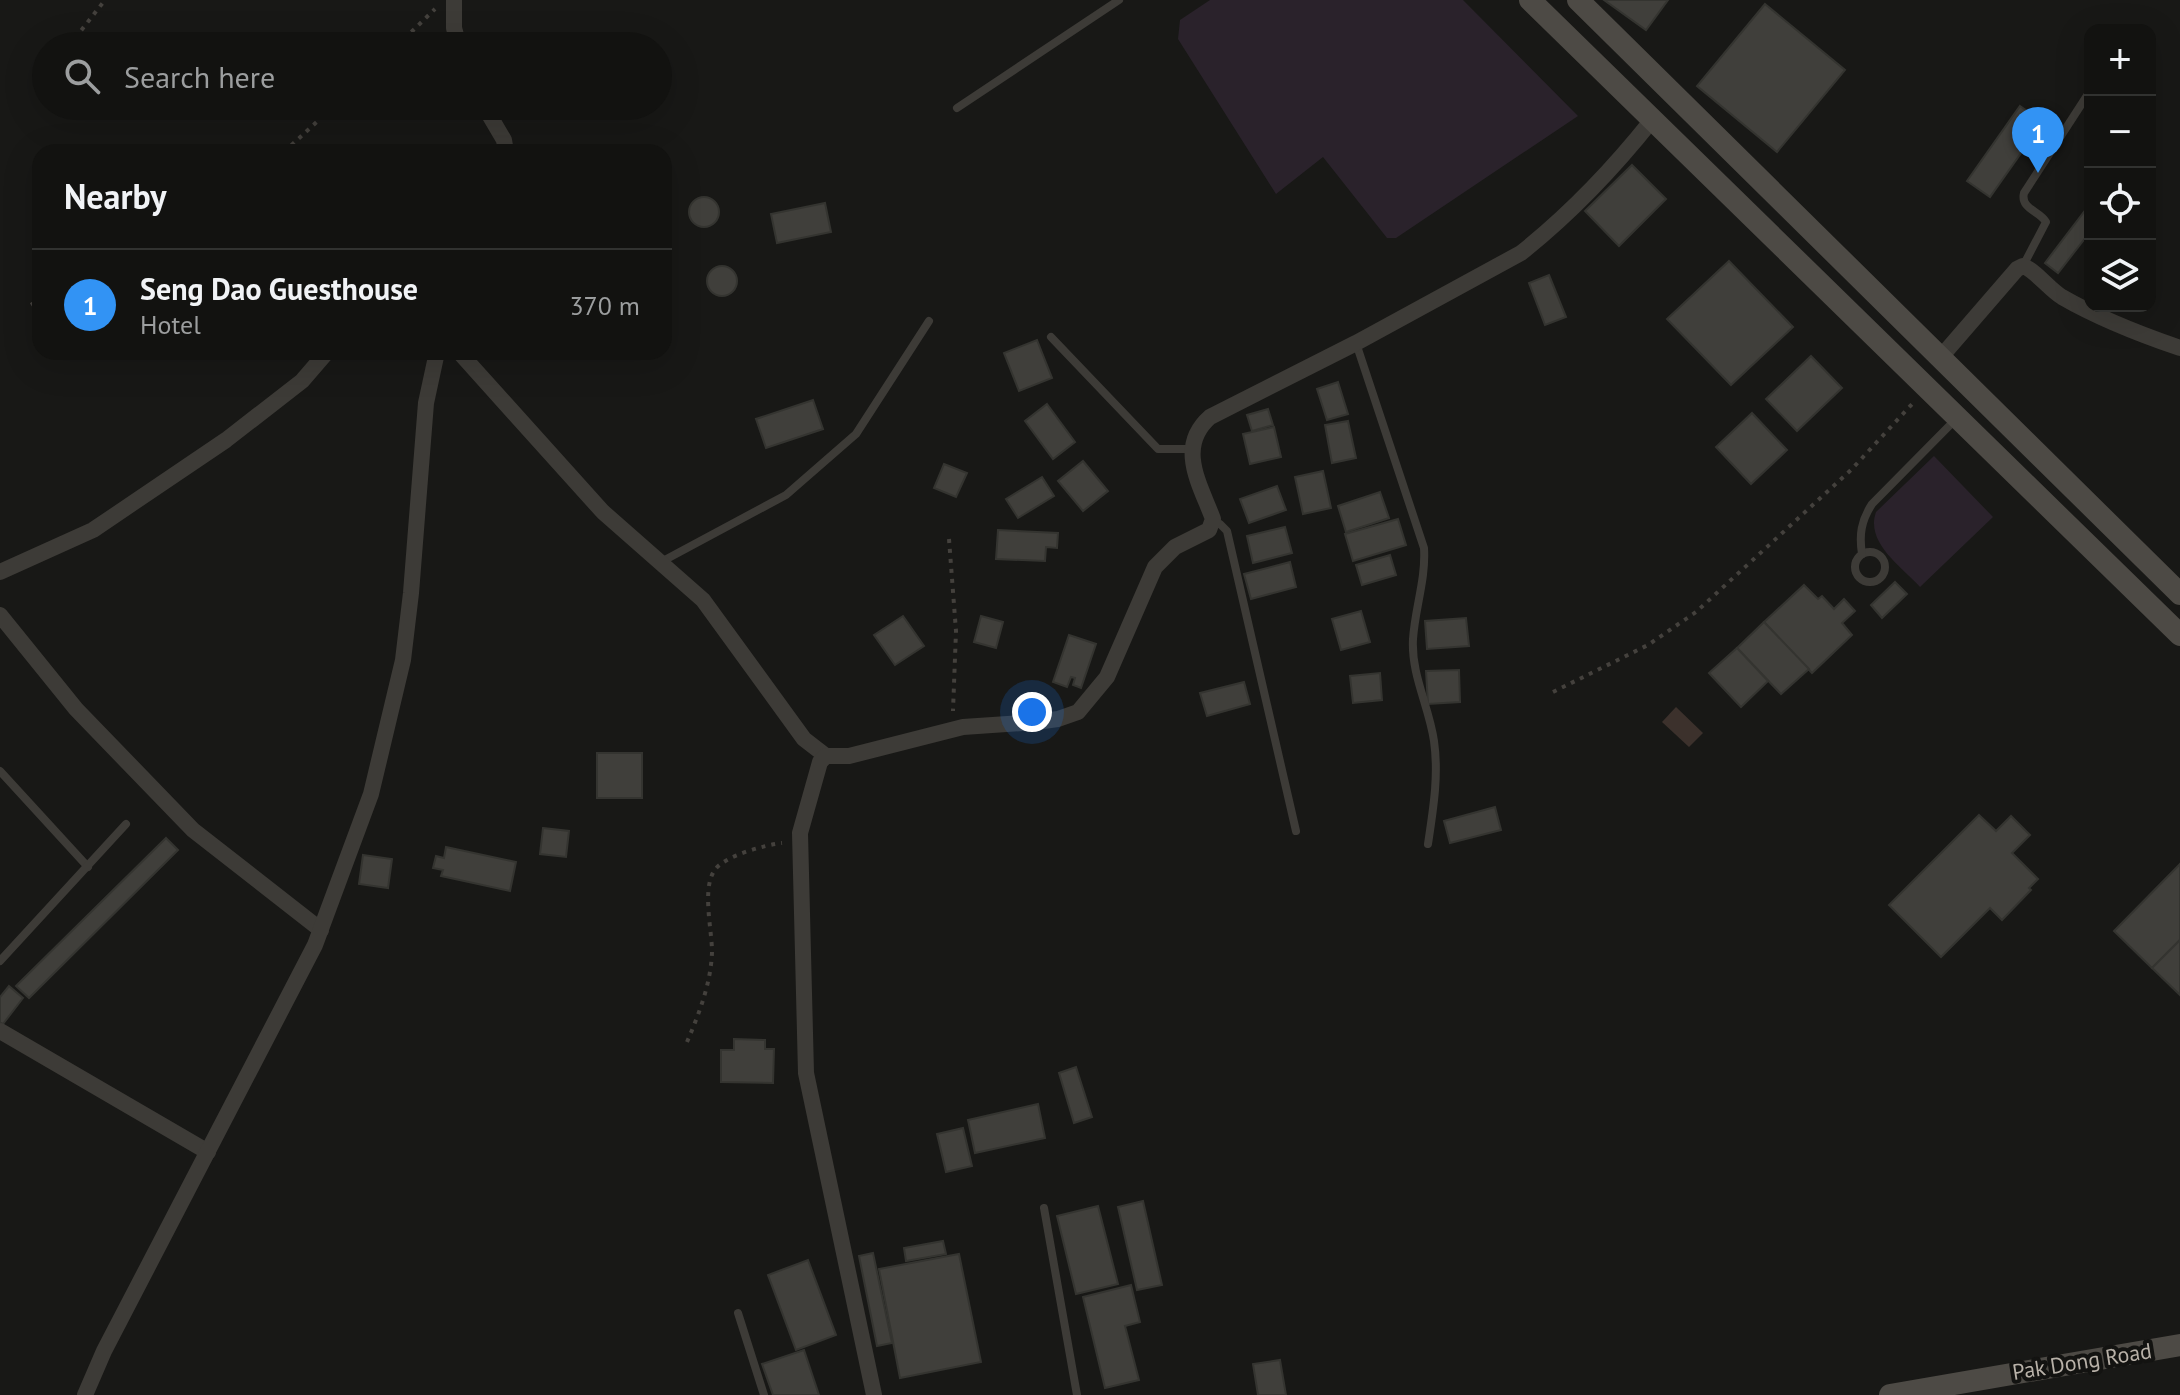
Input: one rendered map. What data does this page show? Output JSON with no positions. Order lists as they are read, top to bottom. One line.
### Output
{"streets":{"main road":["Pak Dong Road"]},"page":{"map_buttons":["+","−"],"search":"Search here","pins":"1","heading":"Nearby","list":[{"mark":"1","name":"Seng Dao Guesthouse","note":"Hotel","value":"370 m"}]}}
